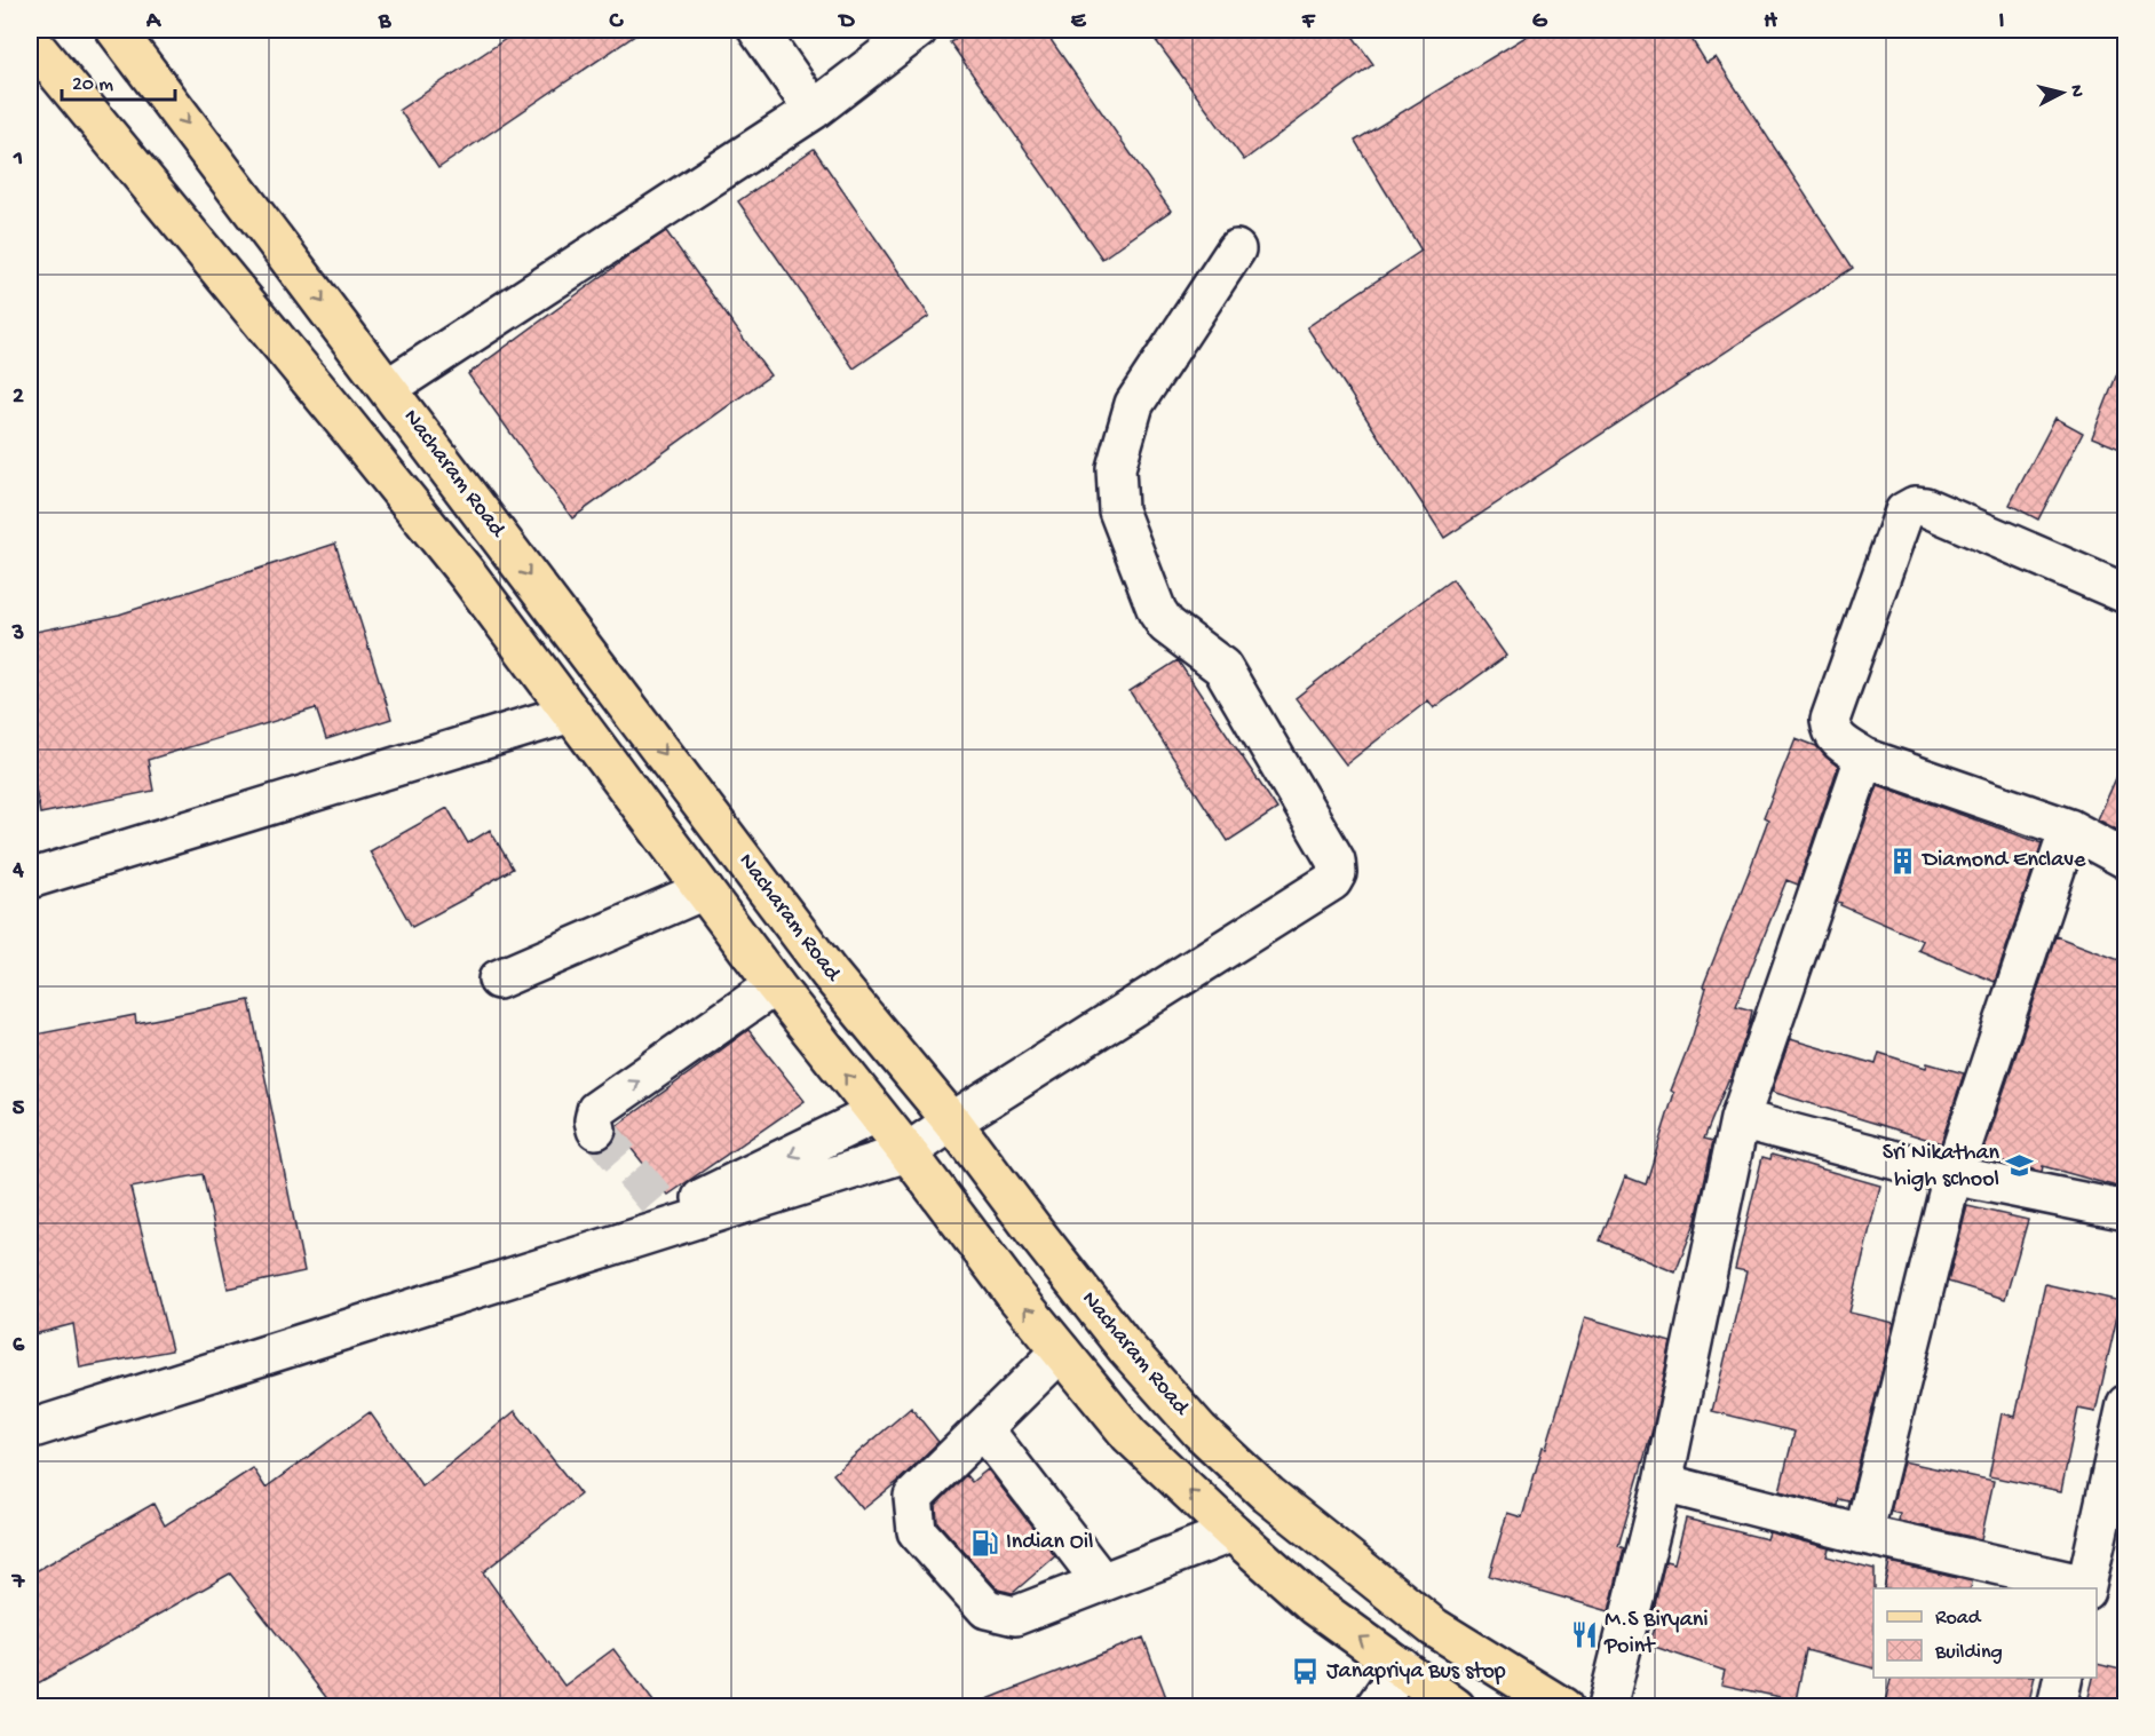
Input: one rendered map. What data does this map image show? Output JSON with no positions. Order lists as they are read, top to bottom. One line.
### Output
{"streets":{"main road":["Nacharam Road"]},"places":{"building":["Diamond Enclave"],"school or university":["Sri Nikathan high school"],"fuel station":["Indian Oil"],"restaurant":["M.S Biryani Point"],"bus stop":["Janapriya Bus stop"]},"legend":["Road","Building"],"scale_bar":"20 m","north":"right","grid":{"columns":["A","B","C","D","E","F","G","H","I"],"rows":["1","2","3","4","5","6","7"]}}
